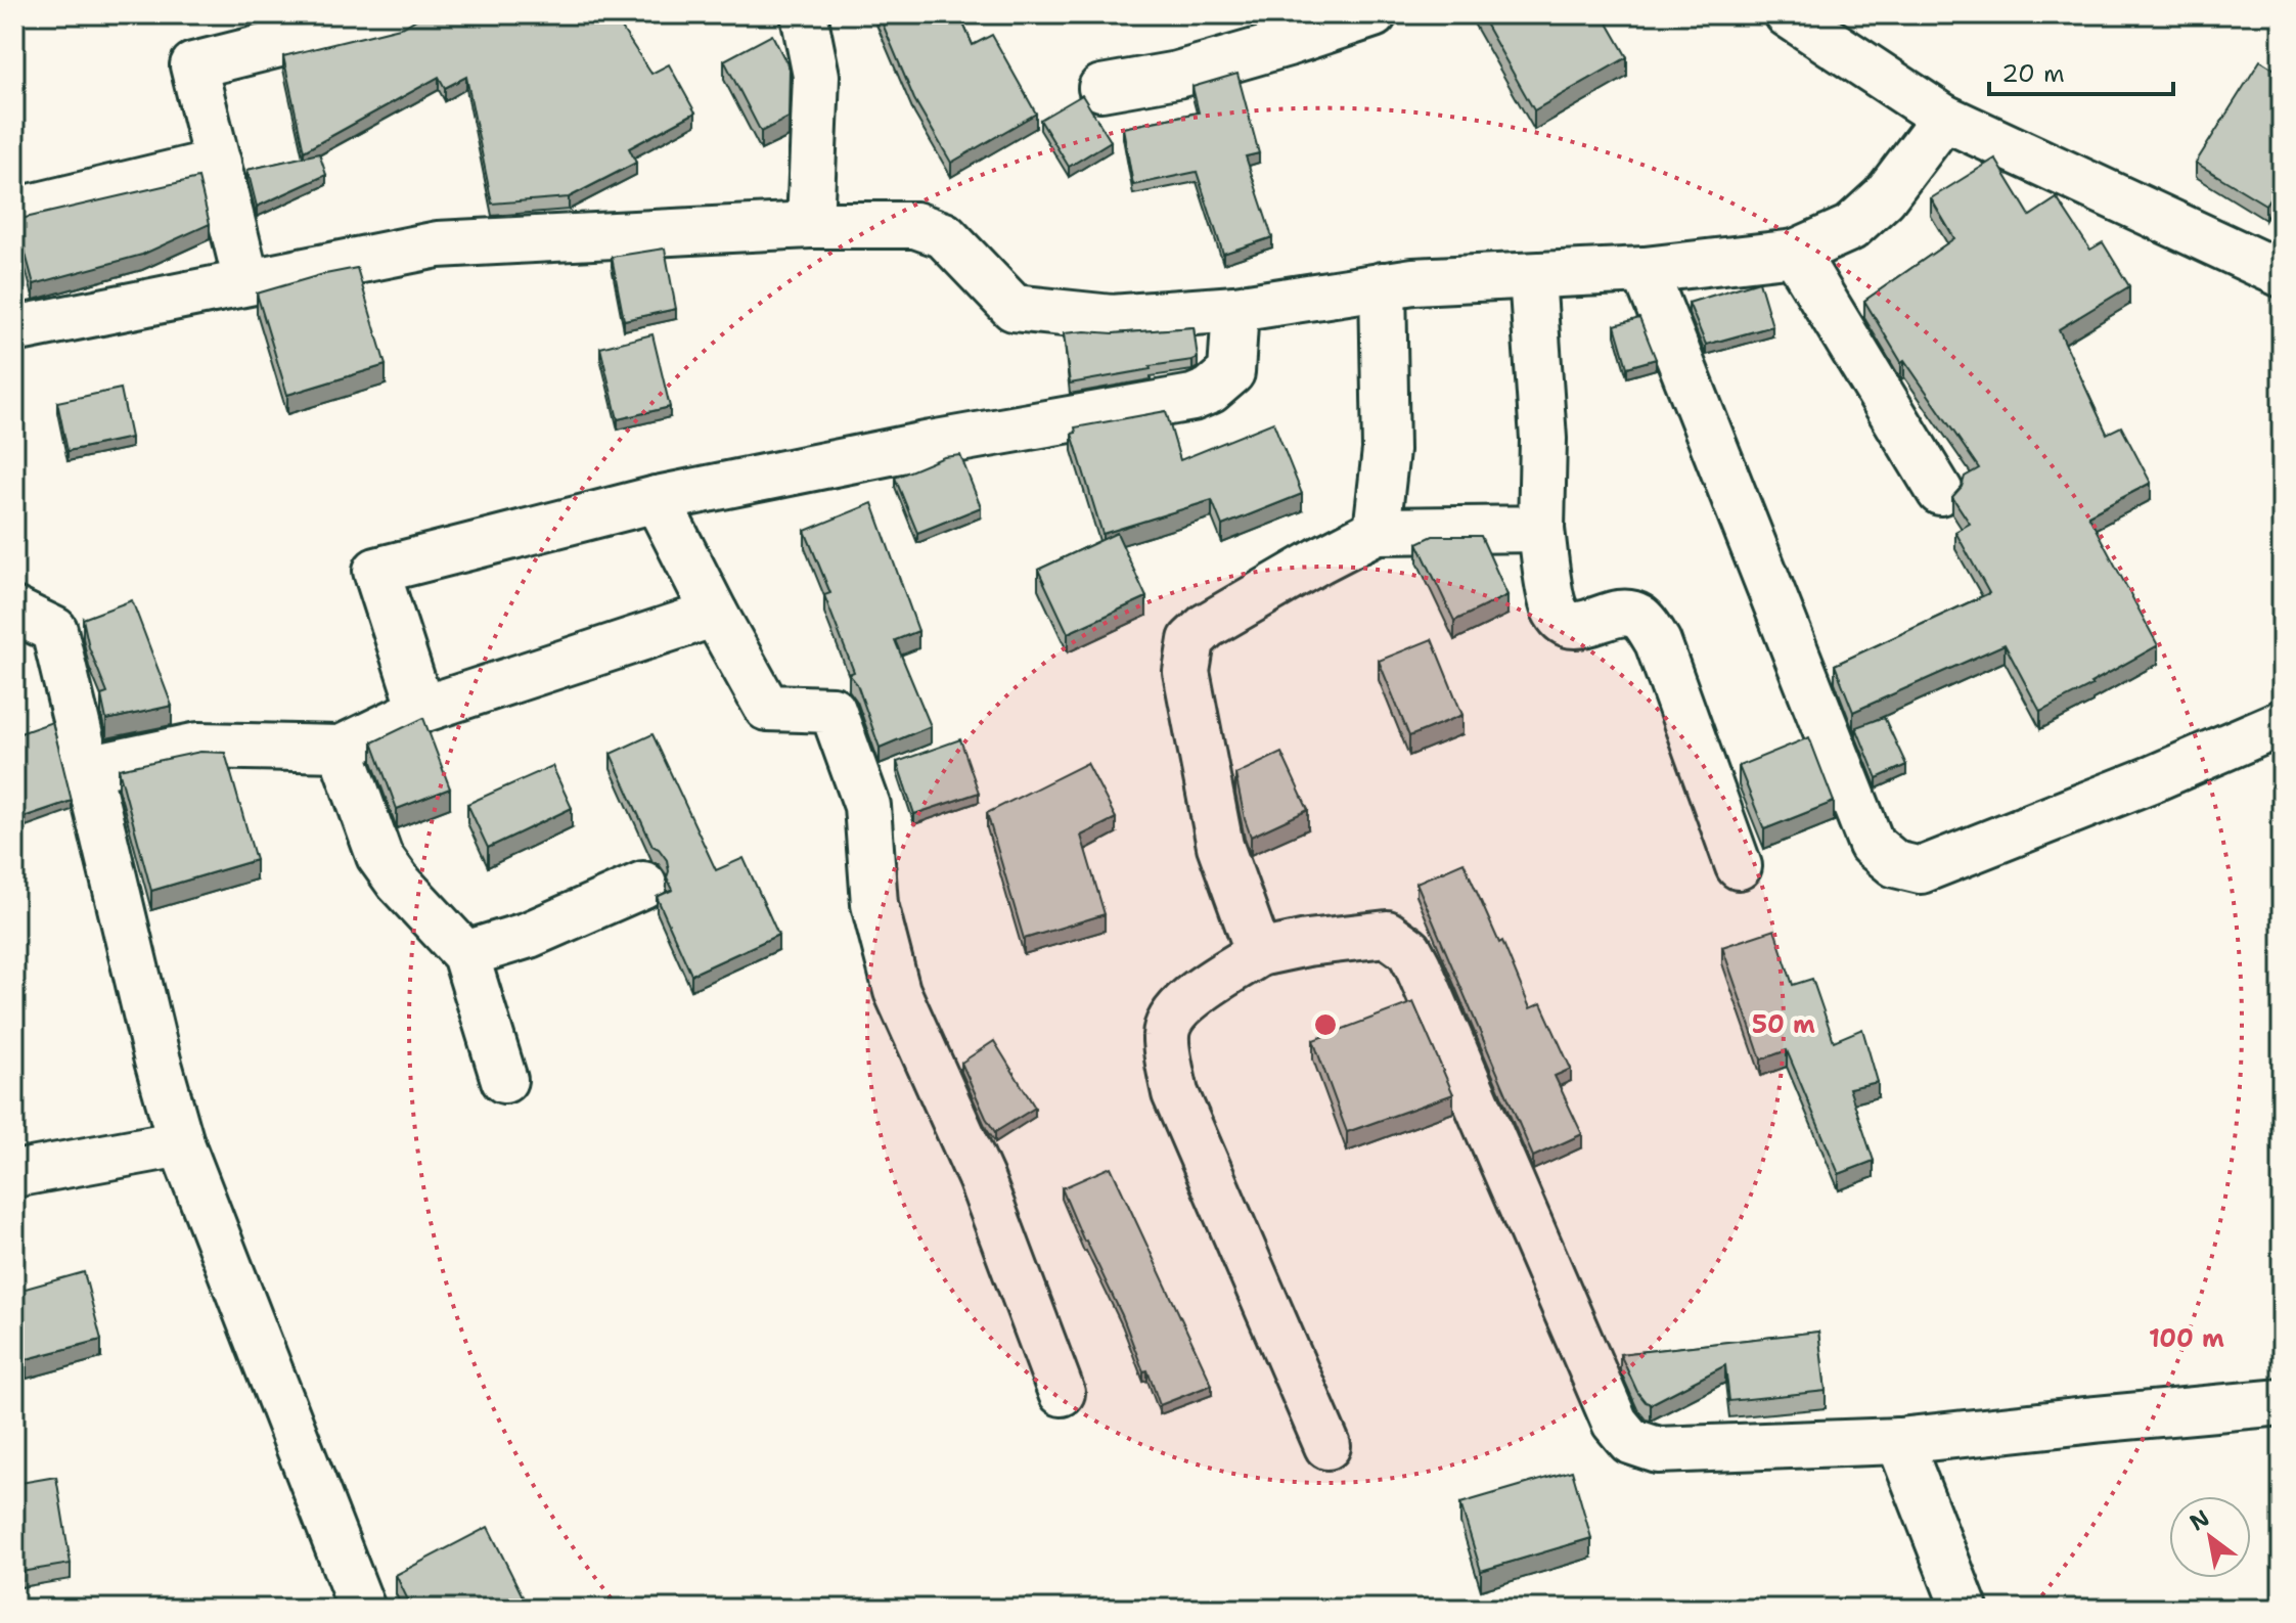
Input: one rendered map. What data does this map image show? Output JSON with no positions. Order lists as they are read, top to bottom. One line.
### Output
{"scale_bar":"20 m","north":"top left","rings":["50 m","100 m"]}
